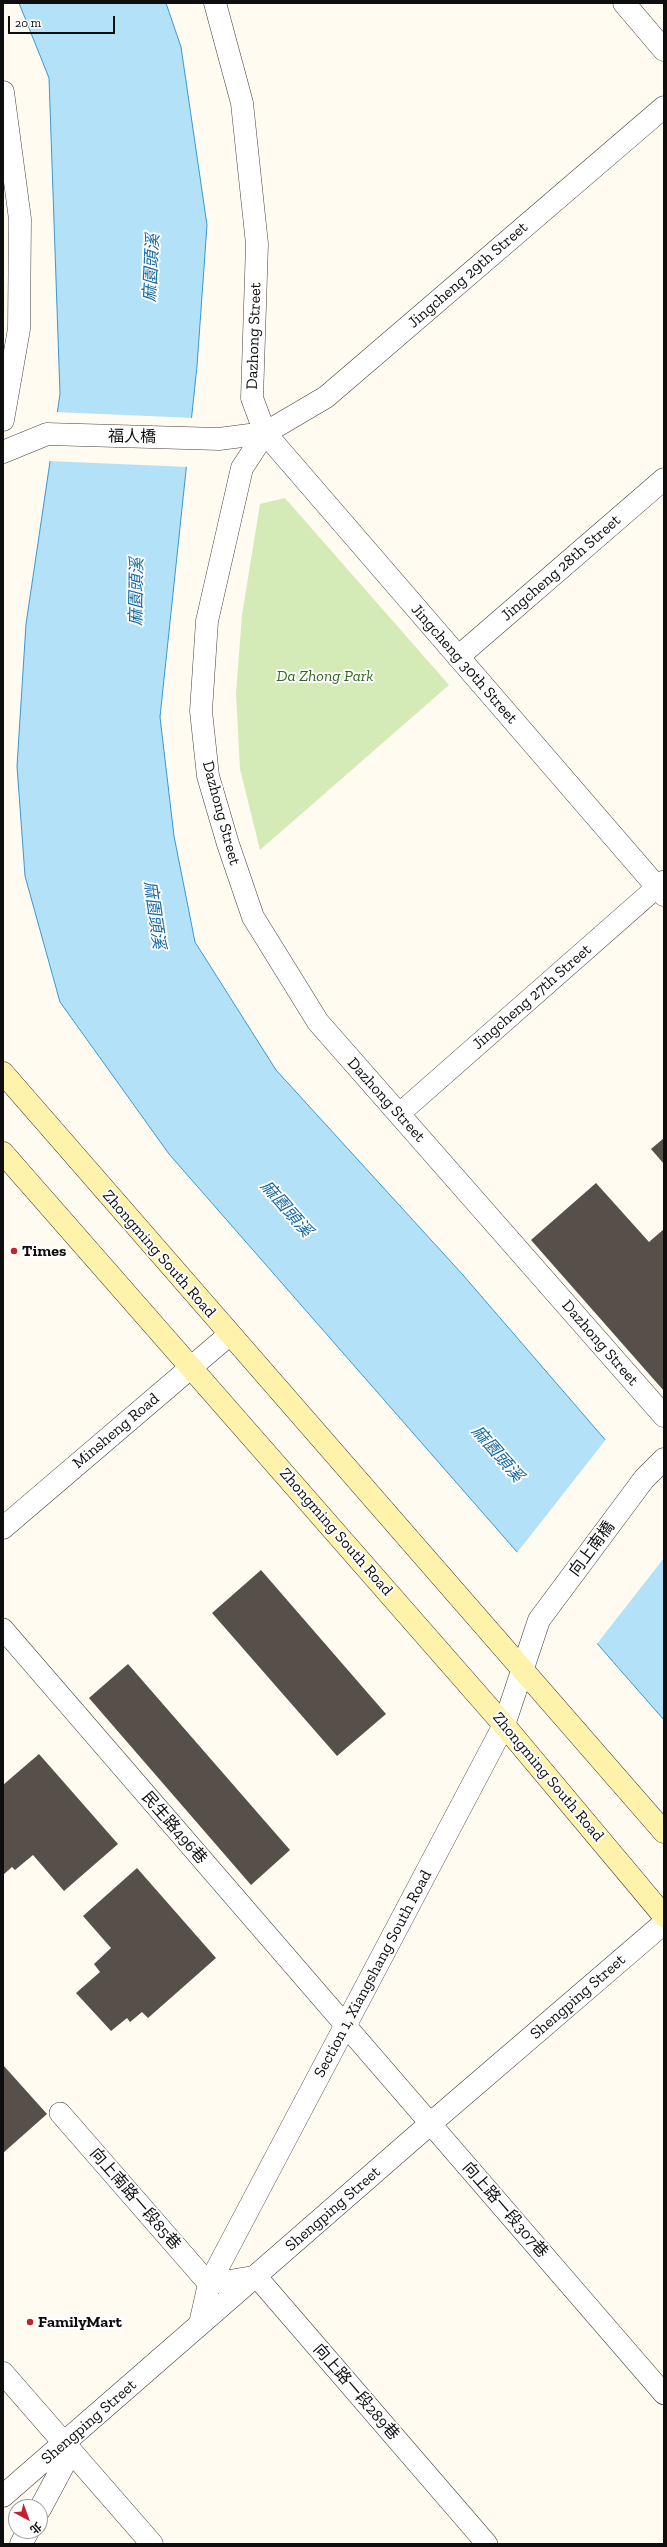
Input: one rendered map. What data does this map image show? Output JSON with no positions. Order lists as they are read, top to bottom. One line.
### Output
{"streets":{"main road":["Zhongming South Road"],"street":["Jingcheng 29th Street","Dazhong Street","福人橋","Jingcheng 28th Street","Jingcheng 30th Street","Minsheng Road","向上南橋","Section 1, Xiangshang South Road","Shengping Street"],"lane":["Jingcheng 27th Street","民生路496巷","向上南路一段85巷","向上路一段307巷","向上路一段289巷"]},"crossings":[["Jingcheng 29th Street","Dazhong Street"],["Jingcheng 29th Street","福人橋"],["Jingcheng 29th Street","Jingcheng 30th Street"],["Dazhong Street","福人橋"],["Dazhong Street","Jingcheng 30th Street"],["Dazhong Street","Jingcheng 27th Street"],["福人橋","Jingcheng 30th Street"],["Jingcheng 28th Street","Jingcheng 30th Street"],["Jingcheng 30th Street","Jingcheng 27th Street"],["Zhongming South Road","Minsheng Road"],["Zhongming South Road","Section 1, Xiangshang South Road"],["向上南橋","Section 1, Xiangshang South Road"],["民生路496巷","Section 1, Xiangshang South Road"],["民生路496巷","向上路一段307巷"],["Section 1, Xiangshang South Road","Shengping Street"],["Section 1, Xiangshang South Road","向上南路一段85巷"],["Section 1, Xiangshang South Road","向上路一段307巷"],["Shengping Street","向上路一段307巷"],["Shengping Street","向上路一段289巷"]],"water":["麻園頭溪"],"parks":["Da Zhong Park"],"places":["Times","FamilyMart"],"scale_bar":"20 m","north":"bottom right"}
